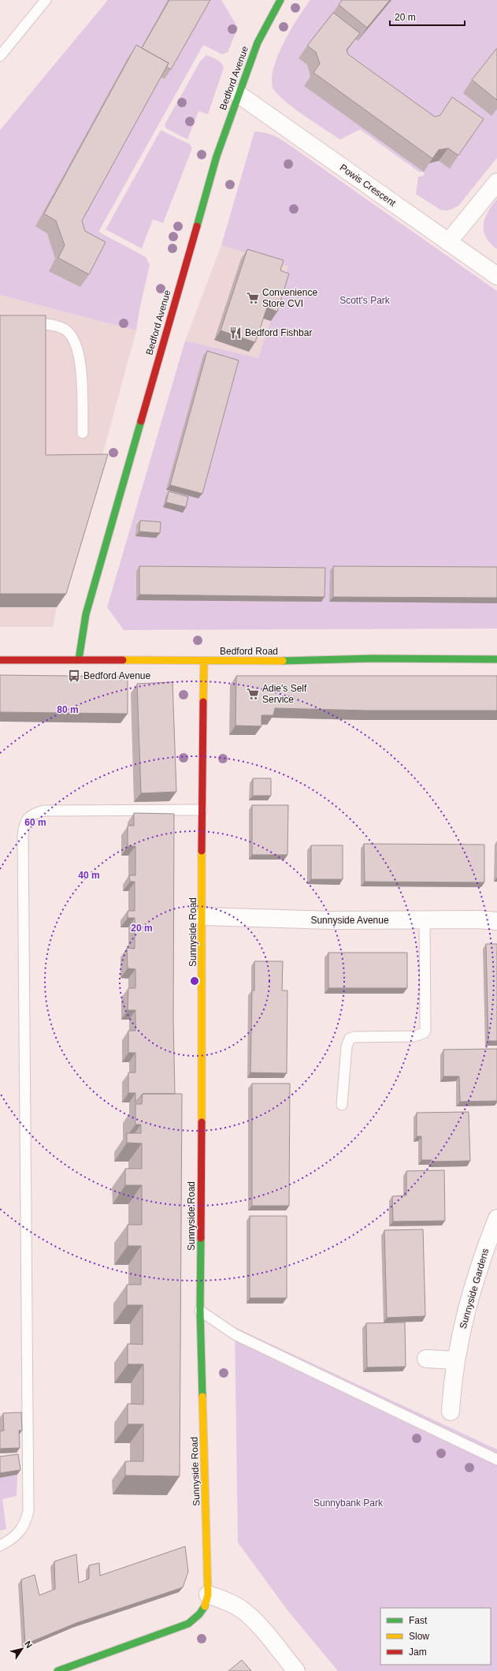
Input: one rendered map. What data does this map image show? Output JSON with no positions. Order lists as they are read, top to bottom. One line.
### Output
{"streets":{"street":["Bedford Avenue","Powis Crescent","Bedford Road","Sunnyside Avenue","Sunnyside Road","Sunnyside Gardens"]},"crossings":[["Bedford Avenue","Powis Crescent"],["Bedford Avenue","Bedford Road"],["Bedford Road","Sunnyside Road"],["Sunnyside Avenue","Sunnyside Road"]],"parks":["Scott's Park","Sunnybank Park"],"places":{"supermarket":["Convenience Store CVI","Adie's Self Service"],"restaurant":["Bedford Fishbar"],"bus stop":["Bedford Avenue"]},"legend":["Fast","Slow","Jam"],"scale_bar":"20 m","north":"top right","rings":["80 m","60 m","40 m","20 m"]}
